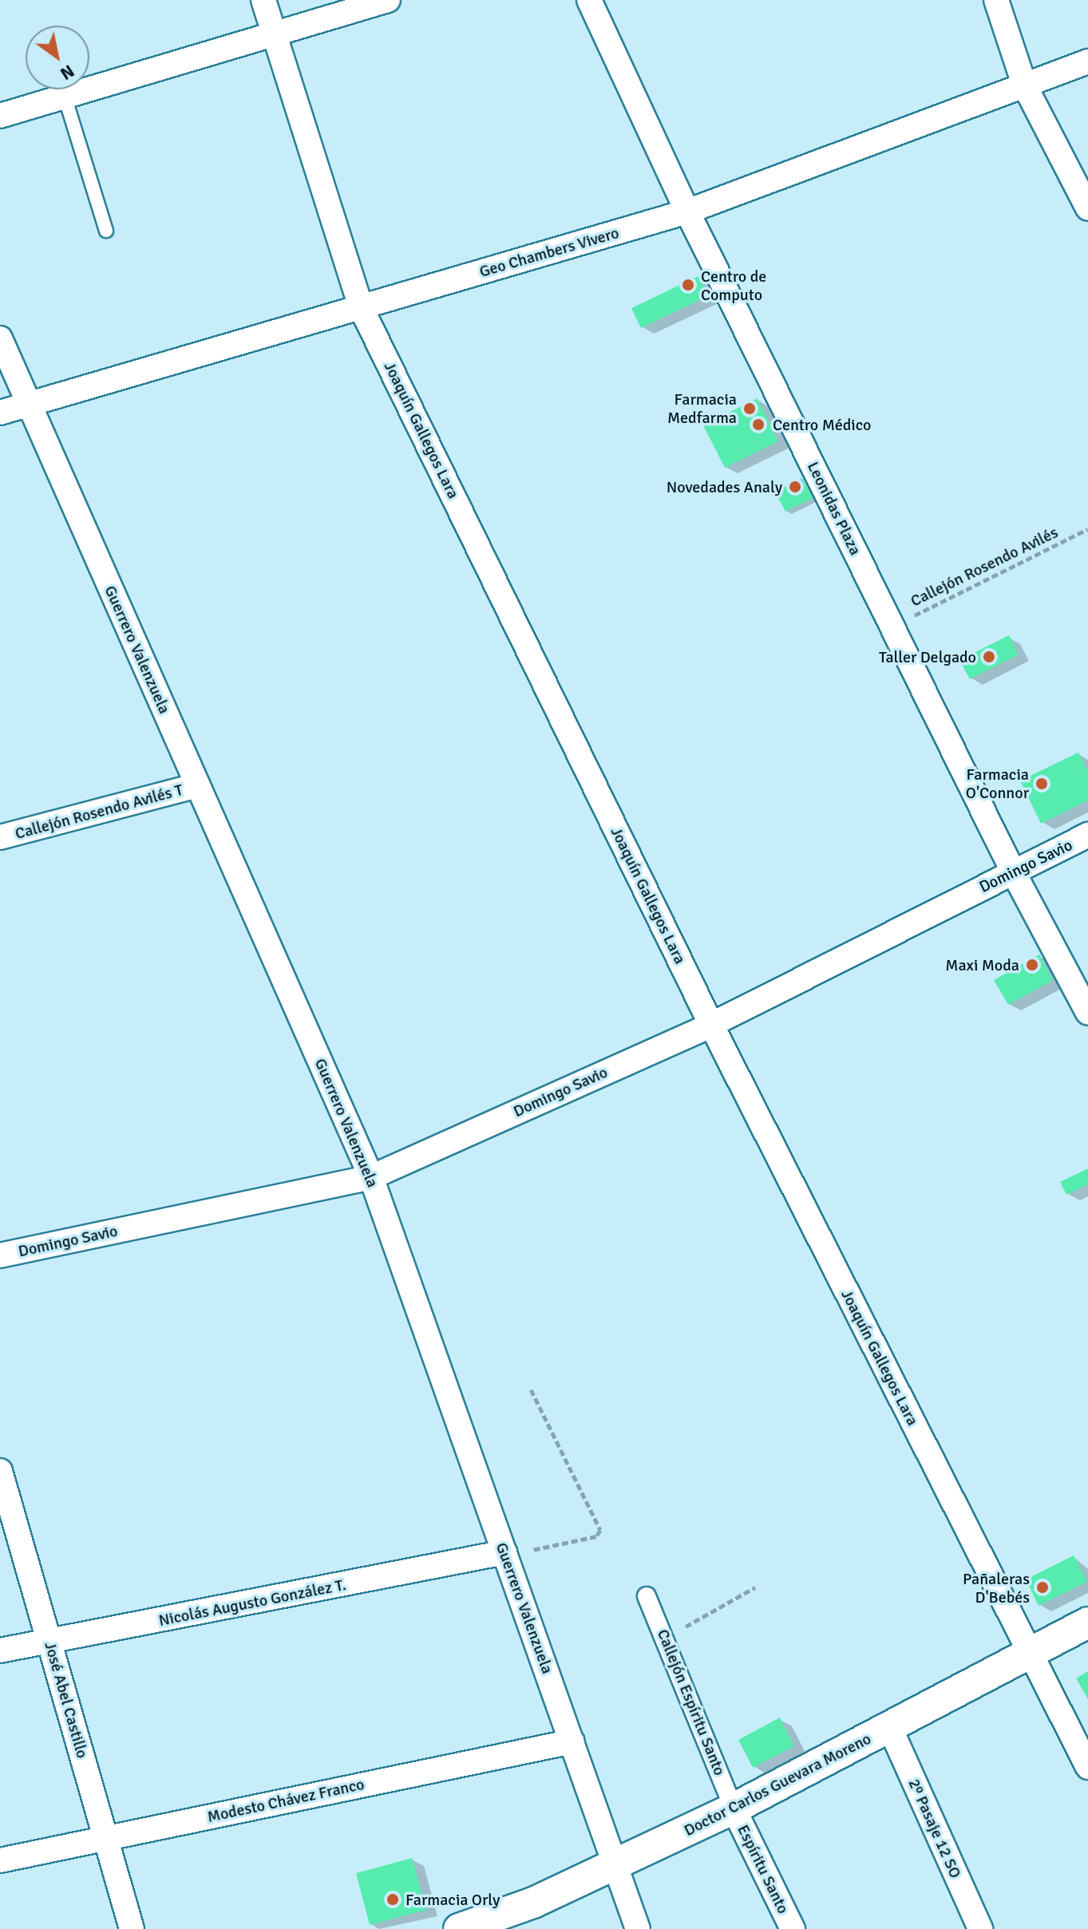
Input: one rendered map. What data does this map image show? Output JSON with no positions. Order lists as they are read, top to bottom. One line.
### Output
{"streets":{"street":["Geo Chambers Vivero","Joaquín Gallegos Lara","Leonidas Plaza","Guerrero Valenzuela","Callejón Rosendo Avilés T","Domingo Savio","Nicolás Augusto González T.","José Abel Castillo","Callejón Espíritu Santo","Doctor Carlos Guevara Moreno","Modesto Chávez Franco","2º Pasaje 12 SO","Espíritu Santo"],"path":["Callejón Rosendo Avilés"]},"crossings":[["Geo Chambers Vivero","Joaquín Gallegos Lara"],["Geo Chambers Vivero","Leonidas Plaza"],["Geo Chambers Vivero","Guerrero Valenzuela"],["Joaquín Gallegos Lara","Domingo Savio"],["Joaquín Gallegos Lara","Doctor Carlos Guevara Moreno"],["Leonidas Plaza","Callejón Rosendo Avilés"],["Leonidas Plaza","Domingo Savio"],["Guerrero Valenzuela","Callejón Rosendo Avilés T"],["Guerrero Valenzuela","Domingo Savio"],["Guerrero Valenzuela","Nicolás Augusto González T."],["Guerrero Valenzuela","Doctor Carlos Guevara Moreno"],["Guerrero Valenzuela","Modesto Chávez Franco"],["Nicolás Augusto González T.","José Abel Castillo"],["José Abel Castillo","Modesto Chávez Franco"],["Callejón Espíritu Santo","Doctor Carlos Guevara Moreno"],["Callejón Espíritu Santo","Espíritu Santo"],["Doctor Carlos Guevara Moreno","2º Pasaje 12 SO"],["Doctor Carlos Guevara Moreno","Espíritu Santo"]],"places":["Centro de Computo","Farmacia Medfarma","Centro Médico","Novedades Analy","Taller Delgado","Farmacia O'Connor","Maxi Moda","Pañaleras D'Bebés","Farmacia Orly"],"north":"bottom right"}
